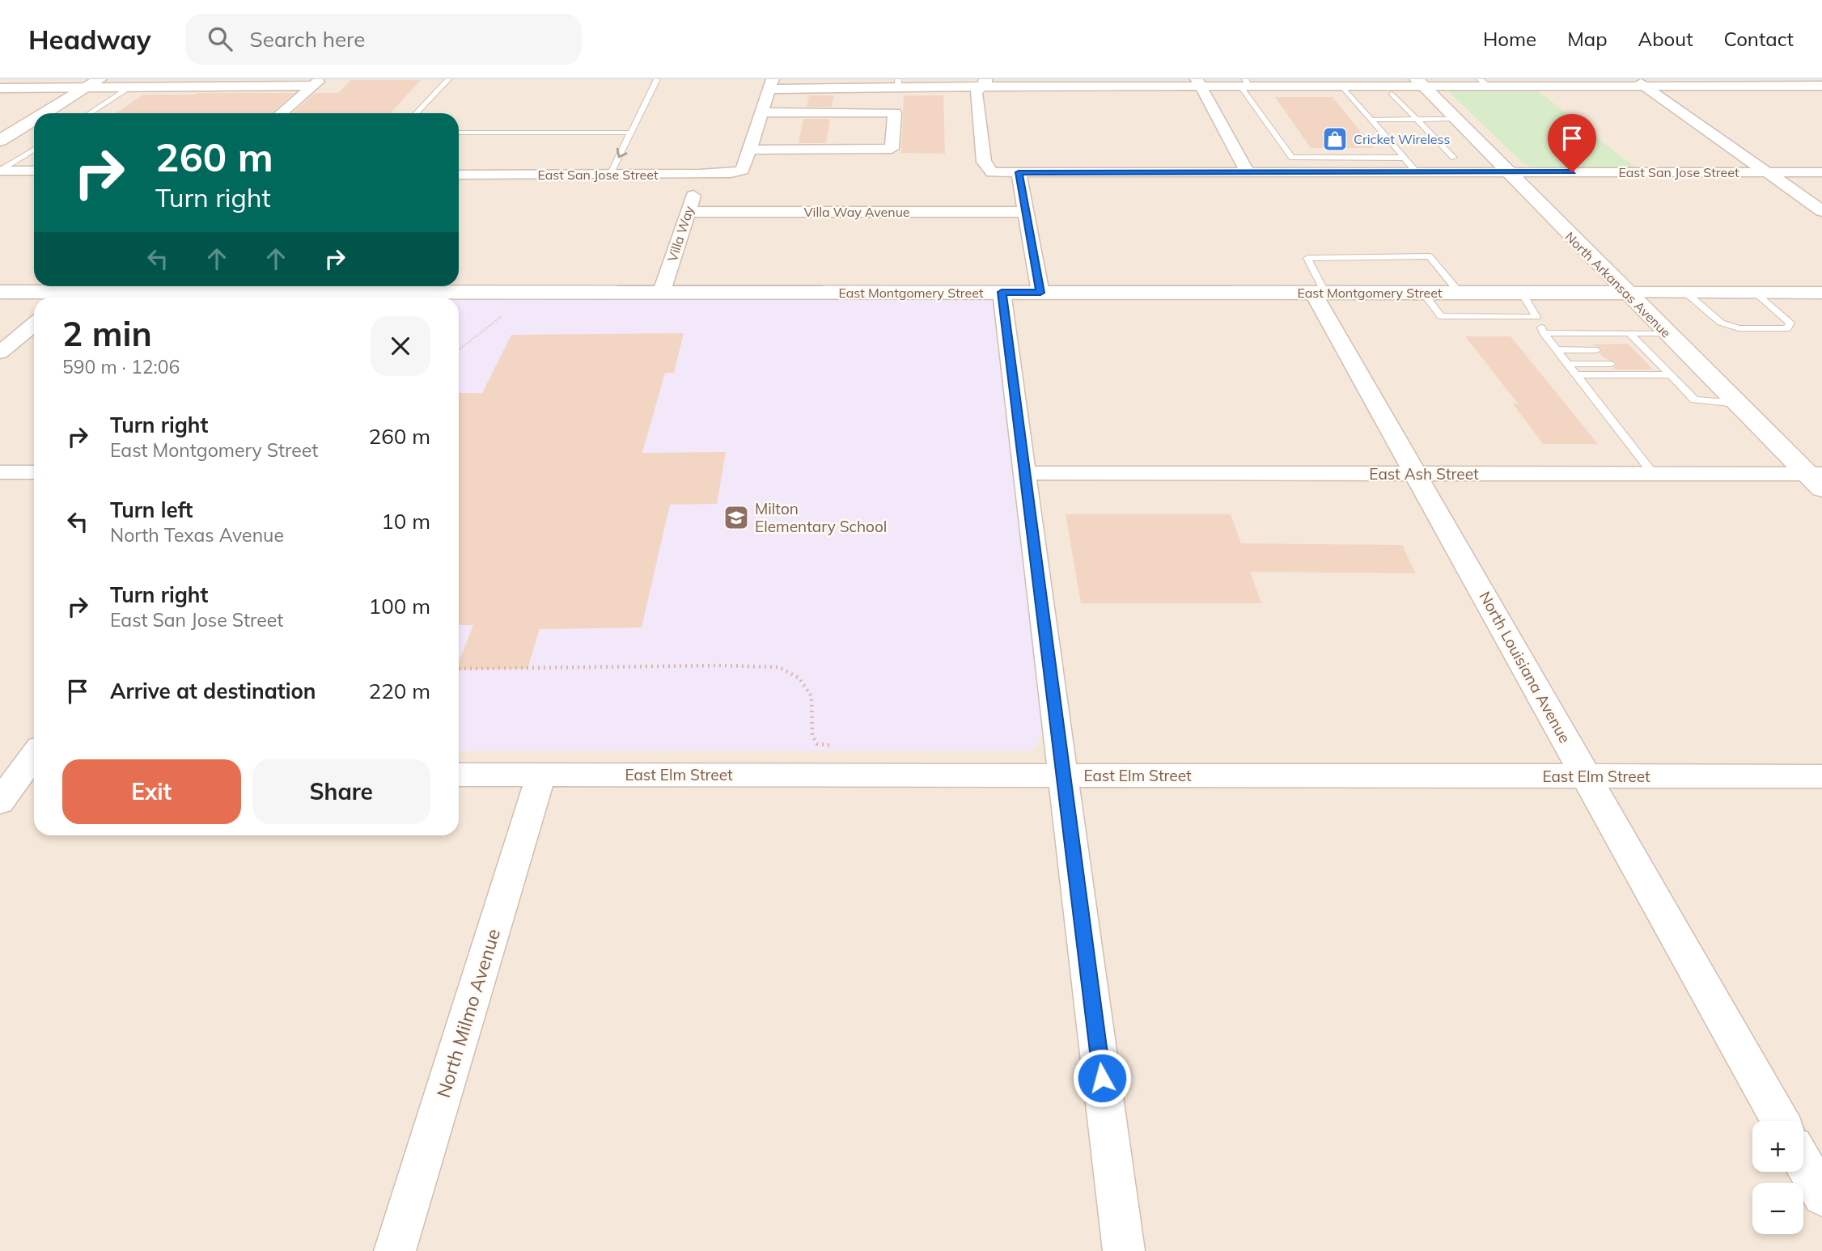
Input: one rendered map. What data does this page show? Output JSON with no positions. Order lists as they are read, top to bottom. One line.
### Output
{"streets":{"street":["East San Jose Street","Villa Way Avenue","Villa Way","North Arkansas Avenue","East Montgomery Street","East Ash Street","North Louisiana Avenue","East Elm Street","North Milmo Avenue"]},"crossings":[["East San Jose Street","Villa Way"],["East San Jose Street","North Arkansas Avenue"],["Villa Way Avenue","Villa Way"],["Villa Way","East Montgomery Street"],["North Arkansas Avenue","East Montgomery Street"],["North Arkansas Avenue","East Ash Street"],["East Montgomery Street","North Louisiana Avenue"],["East Ash Street","North Louisiana Avenue"],["North Louisiana Avenue","East Elm Street"],["East Elm Street","North Milmo Avenue"]],"places":{"shop":["Cricket Wireless"],"school or university":["Milton Elementary School"]},"page":{"header":"Headway","search":"Search here","nav":["Home","Map","About","Contact"],"turn":["260 m","Turn right"],"heading":["2 min","590 m · 12:06"],"list":[{"name":"Turn right","note":"East Montgomery Street","value":"260 m"},{"name":"Turn left","note":"North Texas Avenue","value":"10 m"},{"name":"Turn right","note":"East San Jose Street","value":"100 m"},{"name":"Arrive at destination","value":"220 m"}],"buttons":["Exit","Share"],"map_buttons":["+","−"]}}
